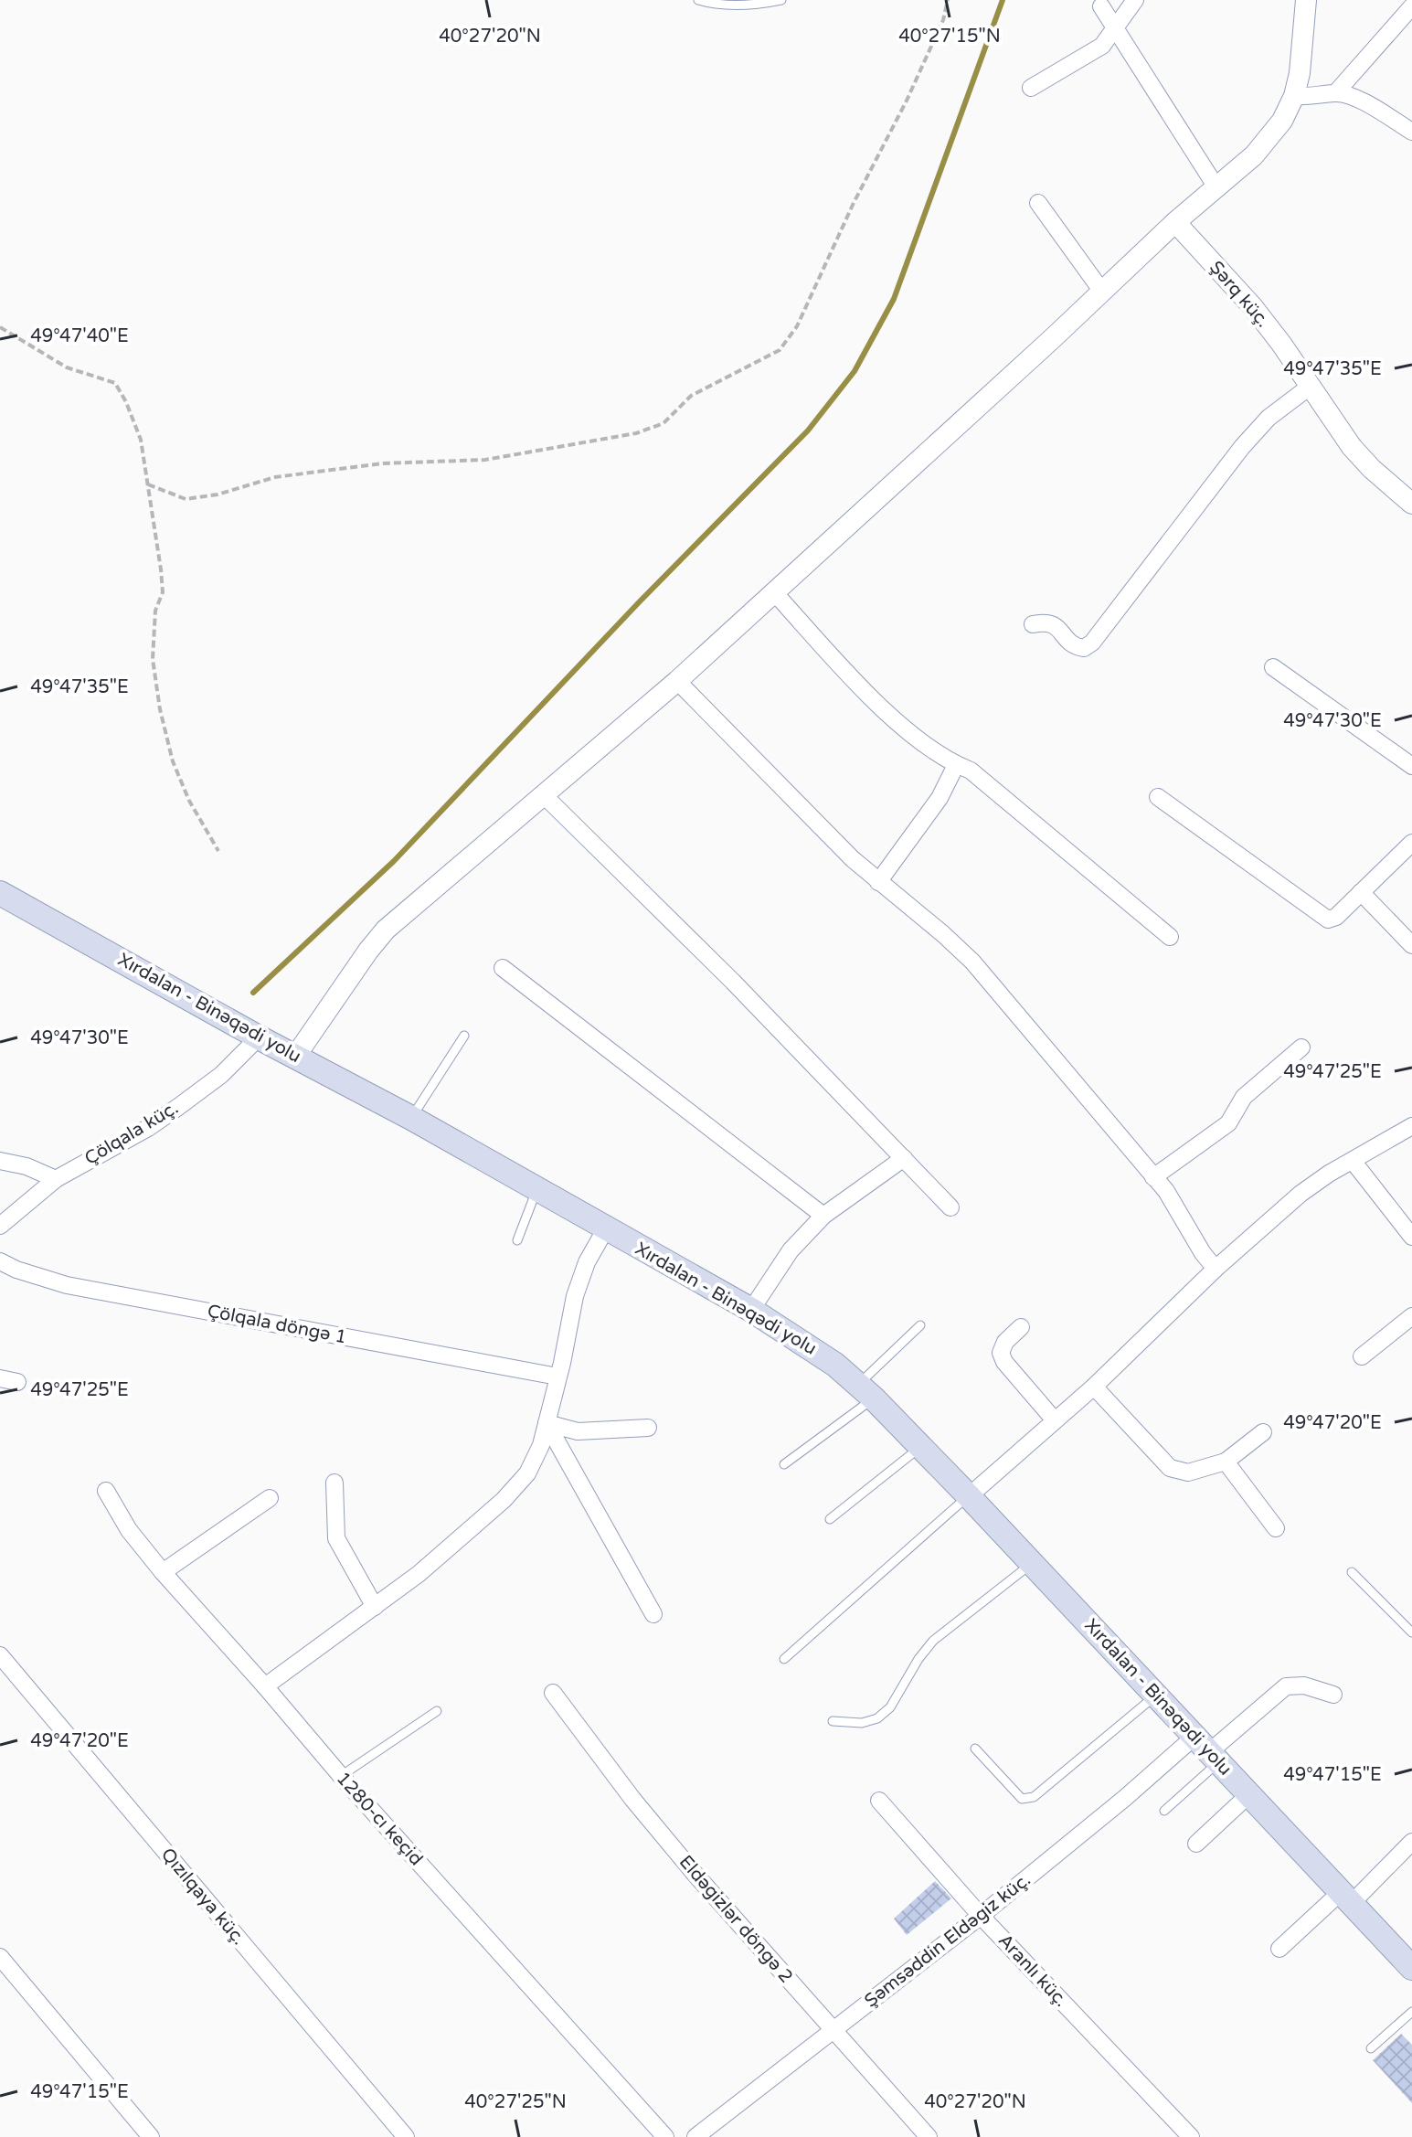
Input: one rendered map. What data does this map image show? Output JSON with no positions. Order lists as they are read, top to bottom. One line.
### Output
{"streets":{"main road":["Xırdalan - Binəqədi yolu"],"street":["Şərq küç.","Çölqala küç.","Çölqala döngə 1","1280-cı keçid","Qızılqaya küç.","Eldəgizlər döngə 2","Şəmsəddin Eldəgiz küç.","Aranlı küç."]},"crossings":[["Xırdalan - Binəqədi yolu","Çölqala küç."],["Xırdalan - Binəqədi yolu","Şəmsəddin Eldəgiz küç."],["Eldəgizlər döngə 2","Şəmsəddin Eldəgiz küç."],["Şəmsəddin Eldəgiz küç.","Aranlı küç."]],"coordinates":["40°27'20\"N","40°27'15\"N","49°47'40\"E","49°47'35\"E","49°47'30\"E","49°47'25\"E","49°47'20\"E","49°47'15\"E","40°27'25\"N"]}
